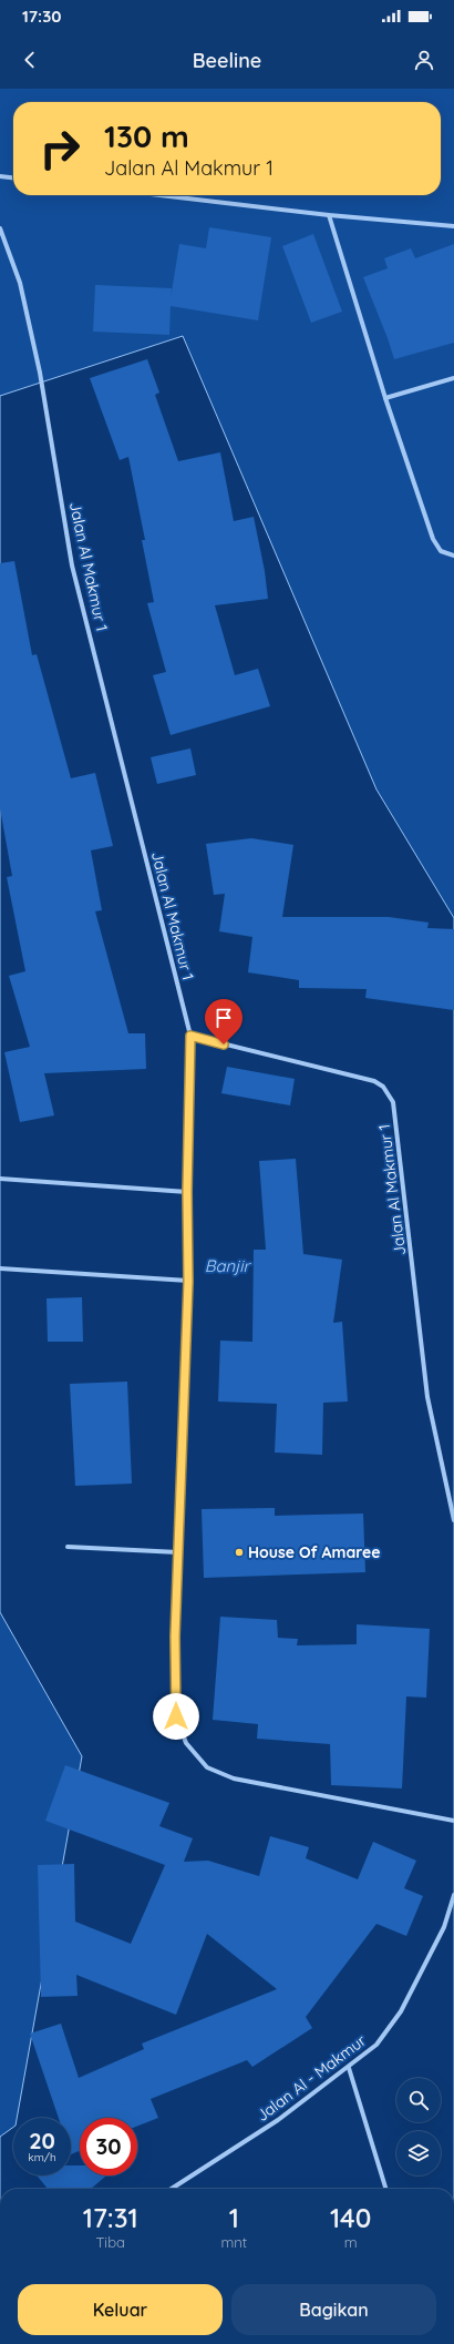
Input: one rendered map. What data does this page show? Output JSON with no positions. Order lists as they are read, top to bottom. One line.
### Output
{"streets":{"street":["Jalan Al Makmur 1","Jalan Al - Makmur"]},"water":["Banjir"],"places":["House Of Amaree"],"page":{"status":"17:30","header":"Beeline","turn":["130 m","Jalan Al Makmur 1"],"speed":"20 km/h","limit":"30","eta":["17:31","Tiba","1","mnt","140","m"],"buttons":["Keluar","Bagikan"]}}
